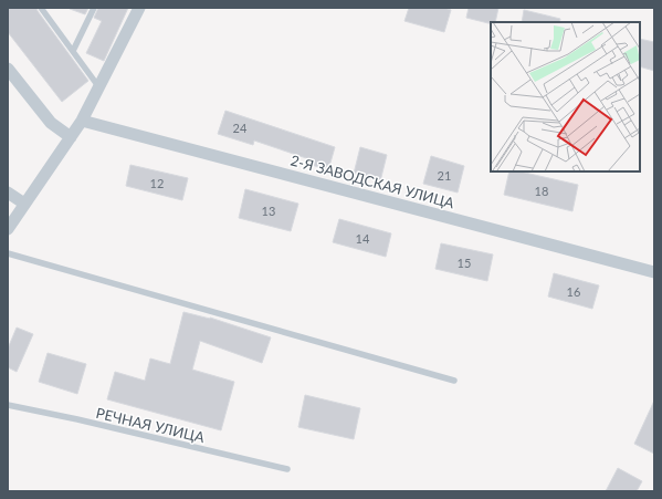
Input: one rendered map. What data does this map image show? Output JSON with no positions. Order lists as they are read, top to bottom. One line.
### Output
{"streets":{"street":["2-Я ЗАВОДСКАЯ УЛИЦА"],"lane":["РЕЧНАЯ УЛИЦА"]},"house_numbers":["24","21","12","18","13","14","15","16"]}
